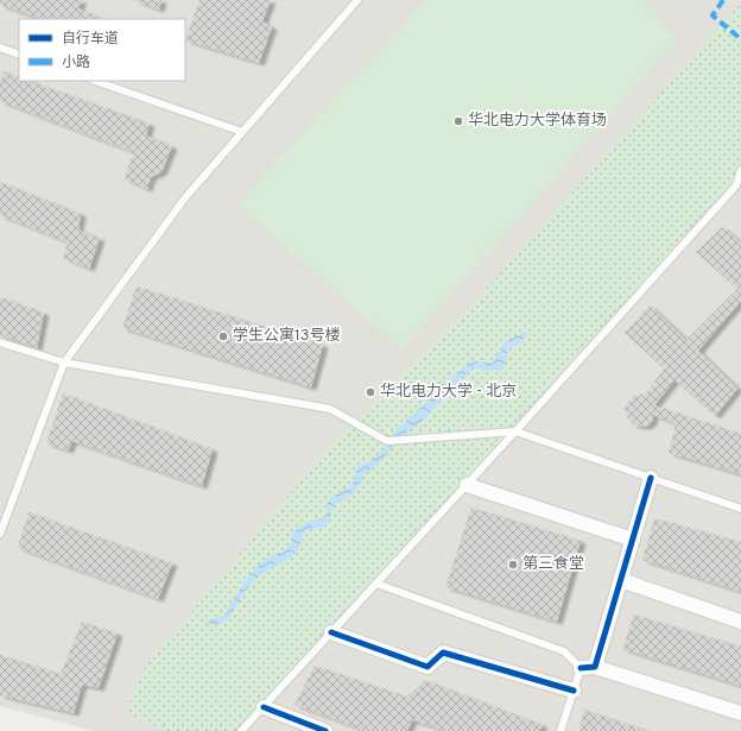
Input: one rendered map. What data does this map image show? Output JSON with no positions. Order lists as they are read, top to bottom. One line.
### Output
{"places":["华北电力大学体育场","学生公寓13号楼","华北电力大学 - 北京","第三食堂"],"legend":["自行车道","小路"]}
